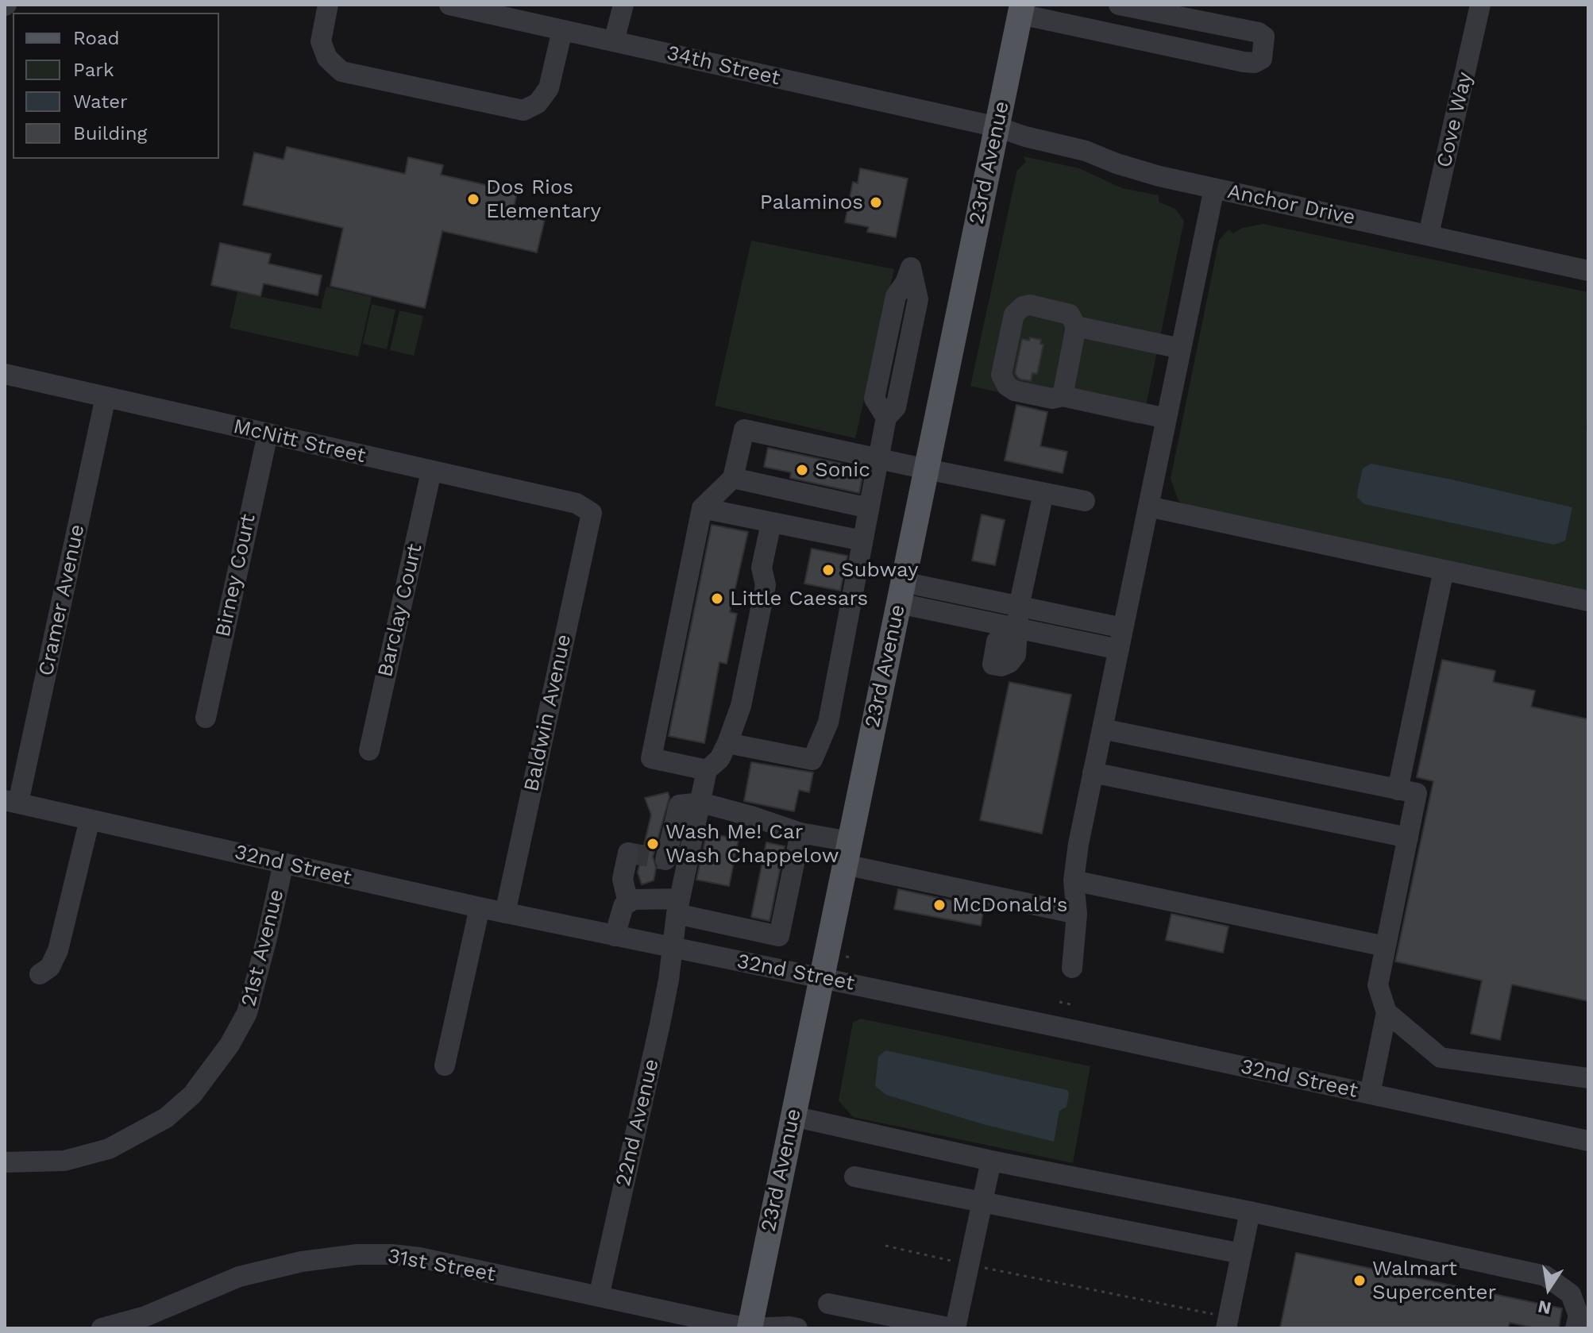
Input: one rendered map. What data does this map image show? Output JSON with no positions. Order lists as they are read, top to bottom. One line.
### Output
{"streets":{"main road":["23rd Avenue"],"street":["34th Street","Cove Way","Anchor Drive","McNitt Street","Birney Court","Cramer Avenue","Barclay Court","Baldwin Avenue","32nd Street","21st Avenue","22nd Avenue","31st Street"]},"crossings":[["34th Street","23rd Avenue"],["34th Street","Anchor Drive"],["Cove Way","Anchor Drive"],["23rd Avenue","Anchor Drive"],["23rd Avenue","32nd Street"],["23rd Avenue","31st Street"],["McNitt Street","Birney Court"],["McNitt Street","Cramer Avenue"],["McNitt Street","Barclay Court"],["McNitt Street","Baldwin Avenue"],["Cramer Avenue","32nd Street"],["Baldwin Avenue","32nd Street"],["32nd Street","21st Avenue"],["32nd Street","22nd Avenue"],["22nd Avenue","31st Street"]],"places":["Dos Rios Elementary","Palaminos","Sonic","Subway","Little Caesars","Wash Me! Car Wash Chappelow","McDonald's","Walmart Supercenter"],"legend":["Road","Park","Water","Building"],"north":"bottom"}
